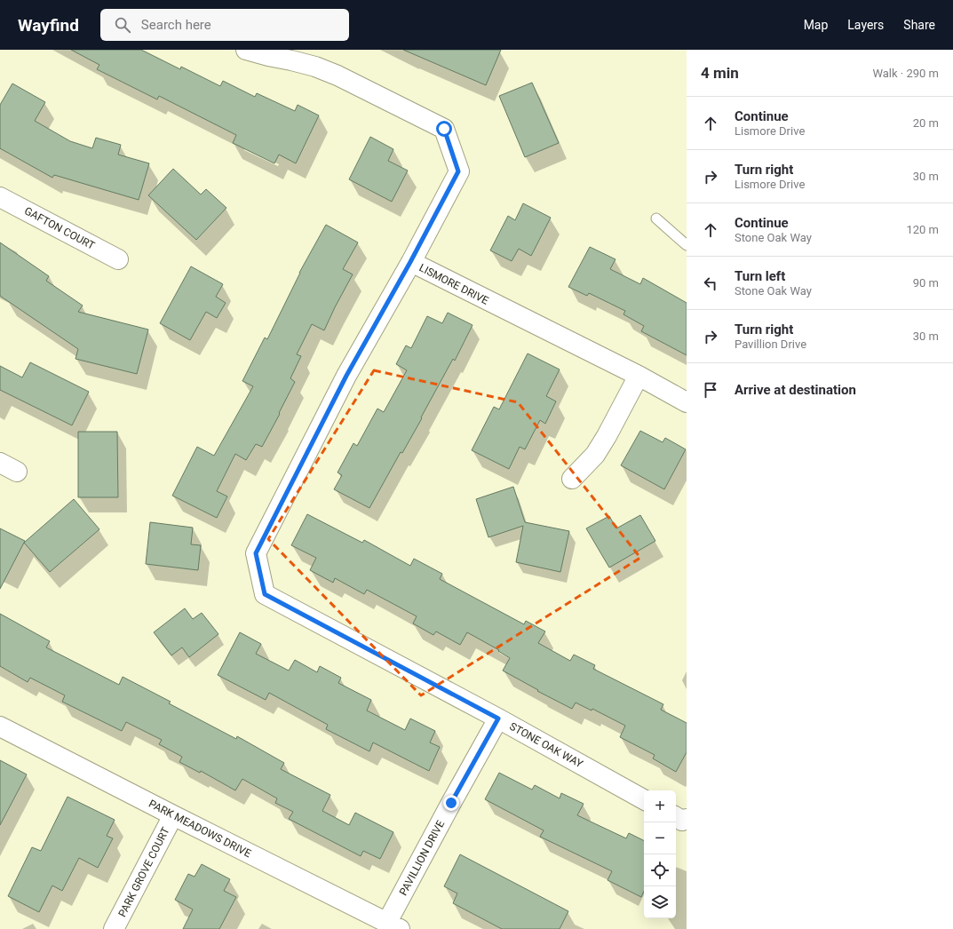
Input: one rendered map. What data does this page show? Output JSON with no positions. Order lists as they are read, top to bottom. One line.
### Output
{"streets":{"street":["GAFTON COURT","LISMORE DRIVE","STONE OAK WAY","PARK MEADOWS DRIVE","PAVILLION DRIVE","PARK GROVE COURT"]},"crossings":[["LISMORE DRIVE","STONE OAK WAY"],["STONE OAK WAY","PAVILLION DRIVE"],["PARK MEADOWS DRIVE","PAVILLION DRIVE"],["PARK MEADOWS DRIVE","PARK GROVE COURT"]],"page":{"header":"Wayfind","search":"Search here","nav":["Map","Layers","Share"],"heading":["4 min","Walk · 290 m"],"list":[["Continue","Lismore Drive","20 m"],["Turn right","Lismore Drive","30 m"],["Continue","Stone Oak Way","120 m"],["Turn left","Stone Oak Way","90 m"],["Turn right","Pavillion Drive","30 m"],"Arrive at destination"],"map_buttons":["+","−"]}}
